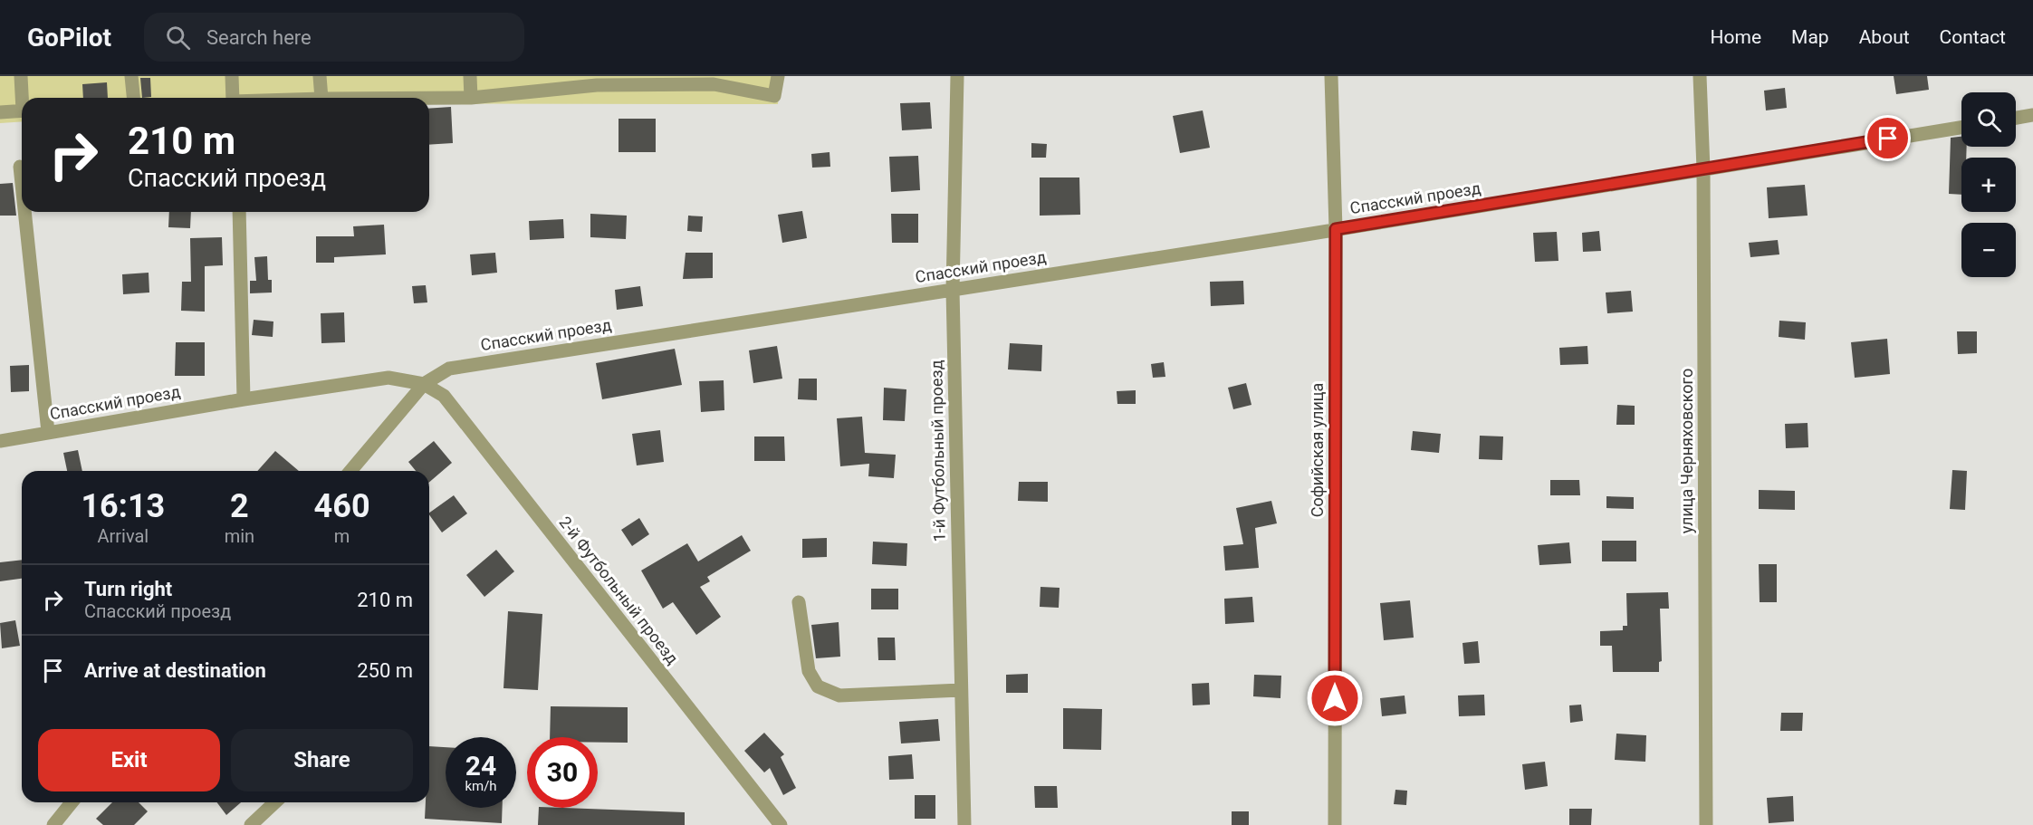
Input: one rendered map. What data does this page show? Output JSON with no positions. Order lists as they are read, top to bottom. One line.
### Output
{"streets":{"street":["Спасский проезд","Софийская улица","1-й Футбольный проезд","улица Черняховского","2-й Футбольный проезд"]},"crossings":[["Спасский проезд","Софийская улица"],["Спасский проезд","1-й Футбольный проезд"],["Спасский проезд","улица Черняховского"],["Спасский проезд","2-й Футбольный проезд"]],"page":{"header":"GoPilot","search":"Search here","nav":["Home","Map","About","Contact"],"map_buttons":["+","−"],"turn":["210 m","Спасский проезд"],"eta":["16:13","Arrival","2","min","460","m"],"list":[{"name":"Turn right","note":"Спасский проезд","value":"210 m"},{"name":"Arrive at destination","value":"250 m"}],"buttons":["Exit","Share"],"speed":"24 km/h","limit":"30"}}
